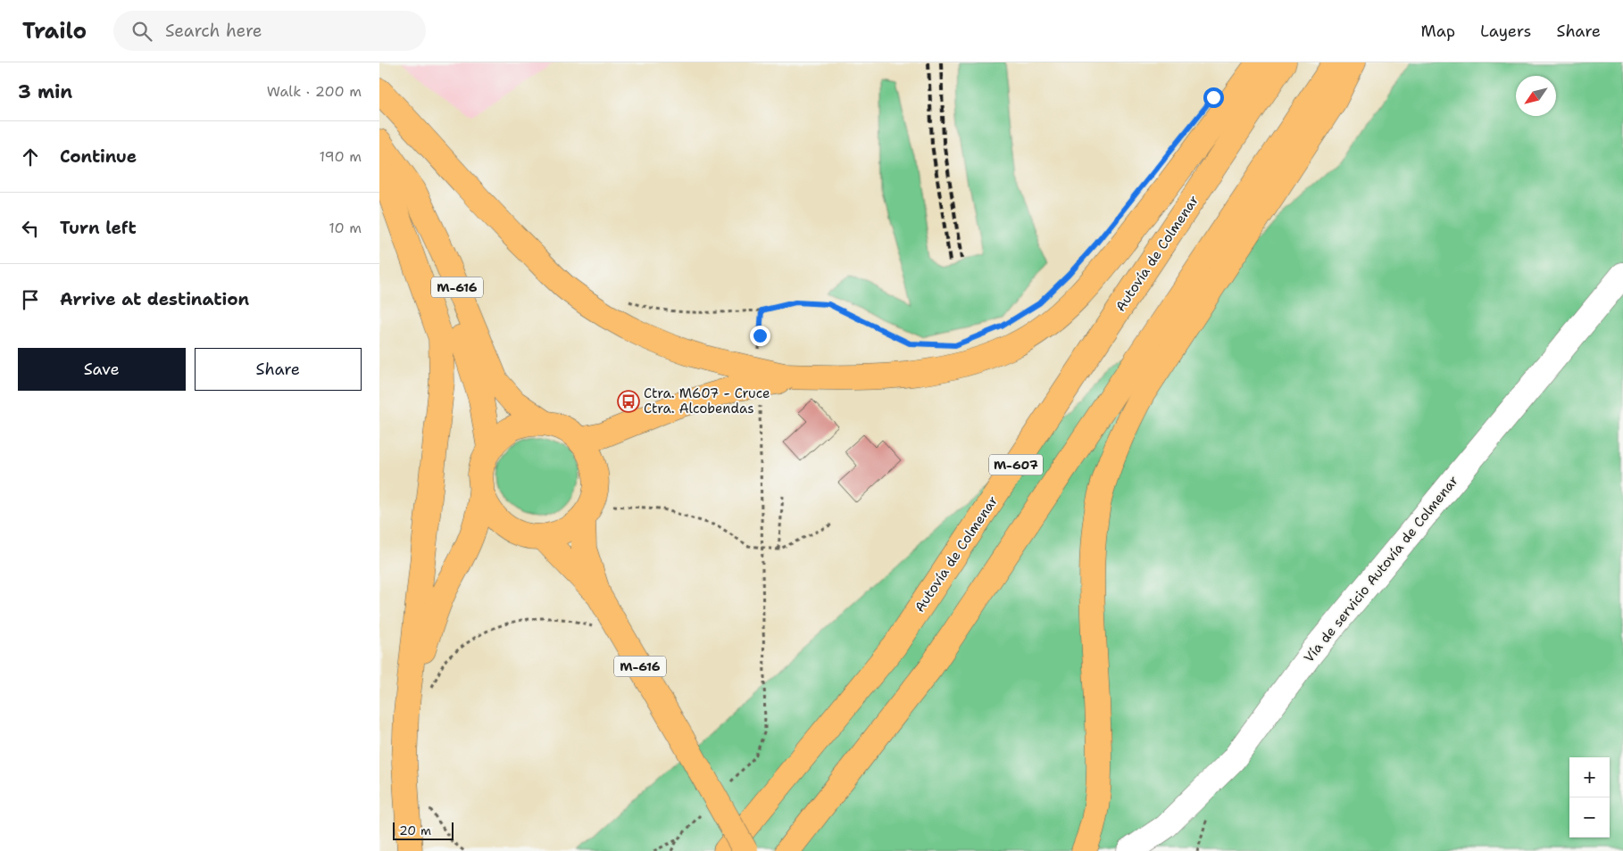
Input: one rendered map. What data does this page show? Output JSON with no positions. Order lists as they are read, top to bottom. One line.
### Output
{"streets":{"highway":["Autovía de Colmenar","M-616","M-607"],"street":["Vía de servicio Autovía de Colmenar"]},"places":{"bus stop":["Ctra. M607 - Cruce Ctra. Alcobendas"]},"scale_bar":"20 m","north":"bottom left","page":{"header":"Trailo","search":"Search here","nav":["Map","Layers","Share"],"heading":["3 min","Walk · 200 m"],"list":[["Continue","190 m"],["Turn left","10 m"],"Arrive at destination"],"buttons":["Save","Share"],"map_buttons":["+","−"],"scale":"20 m"}}
